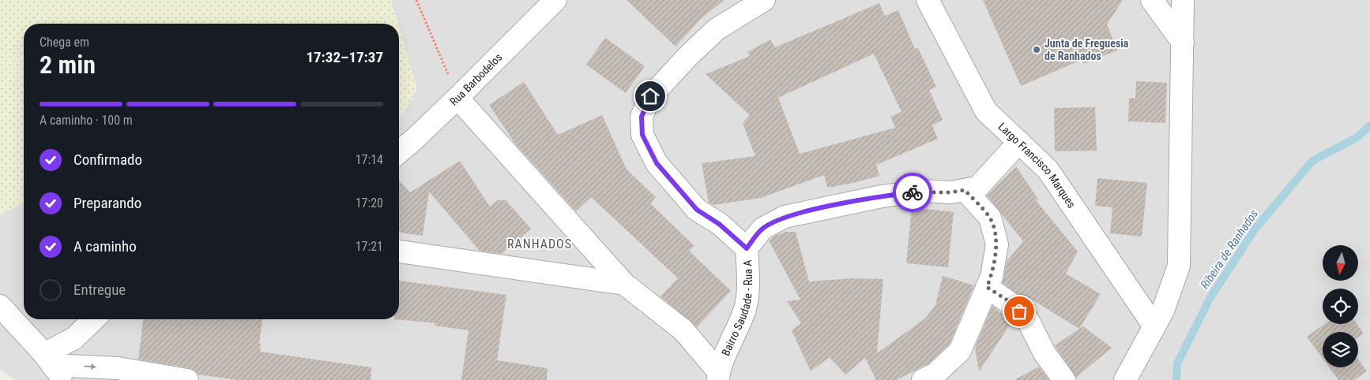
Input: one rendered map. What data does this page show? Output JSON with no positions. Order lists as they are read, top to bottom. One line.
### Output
{"streets":{"street":["Rua Barbodelos","Largo Francisco Marques","Bairro Saudade - Rua A"]},"districts":["RANHADOS"],"water":["Ribeira de Ranhados"],"places":["Junta de Freguesia de Ranhados"],"north":"bottom","page":{"heading":["2 min","Chega em","17:32–17:37"],"bar":"A caminho · 100 m","list":[["Confirmado","17:14"],["Preparando","17:20"],["A caminho","17:21"],"Entregue"]}}
